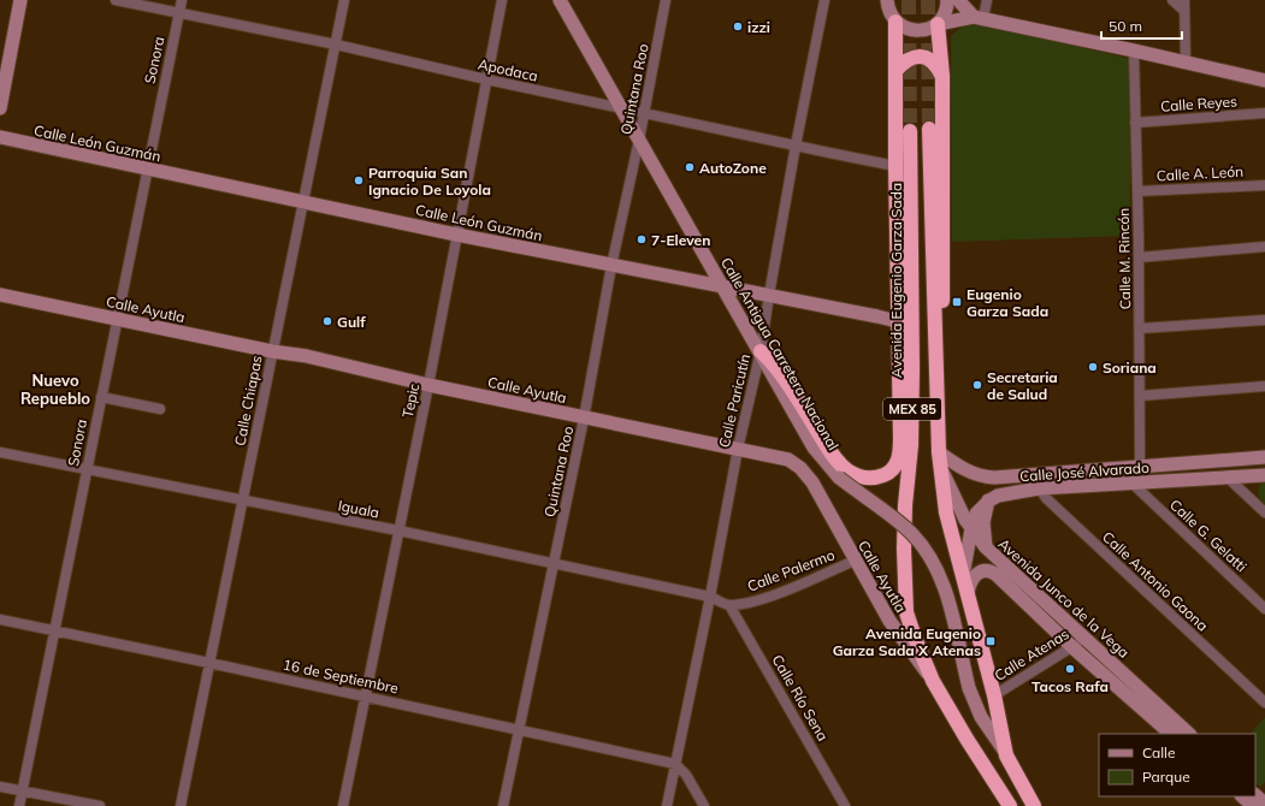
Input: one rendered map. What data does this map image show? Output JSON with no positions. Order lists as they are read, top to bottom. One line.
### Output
{"streets":{"highway":["Avenida Eugenio Garza Sada","MEX 85"],"street":["Sonora","Apodaca","Quintana Roo","Calle Reyes","Calle León Guzmán","Calle A. León","Calle M. Rincón","Calle Ayutla","Calle Antigua Carretera Nacional","Calle Chiapas","Tepic","Calle Paricutín","Calle José Alvarado","Iguala","Calle G. Gelatti","Calle Palermo","Calle Antonio Gaona","Avenida Junco de la Vega","Calle Atenas","16 de Septiembre","Calle Río Sena"]},"crossings":[["Sonora","Apodaca"],["Sonora","Calle León Guzmán"],["Sonora","Calle Ayutla"],["Sonora","Iguala"],["Sonora","16 de Septiembre"],["Apodaca","Quintana Roo"],["Apodaca","Calle Antigua Carretera Nacional"],["Apodaca","Calle Chiapas"],["Apodaca","Tepic"],["Apodaca","Calle Paricutín"],["Quintana Roo","Calle León Guzmán"],["Quintana Roo","Calle Ayutla"],["Quintana Roo","Calle Antigua Carretera Nacional"],["Quintana Roo","Iguala"],["Quintana Roo","16 de Septiembre"],["Calle Reyes","Calle M. Rincón"],["Calle León Guzmán","Calle Antigua Carretera Nacional"],["Calle León Guzmán","Calle Chiapas"],["Calle León Guzmán","Tepic"],["Calle León Guzmán","Calle Paricutín"],["Calle A. León","Calle M. Rincón"],["Calle M. Rincón","Calle José Alvarado"],["Avenida Eugenio Garza Sada","Calle Ayutla"],["Calle Ayutla","Calle Chiapas"],["Calle Ayutla","Tepic"],["Calle Ayutla","Calle Paricutín"],["Calle Ayutla","Calle Palermo"],["Calle Antigua Carretera Nacional","Calle Paricutín"],["Calle Antigua Carretera Nacional","MEX 85"],["Calle Chiapas","Iguala"],["Calle Chiapas","16 de Septiembre"],["Tepic","Iguala"],["Tepic","16 de Septiembre"],["Calle Paricutín","Iguala"],["Calle Paricutín","16 de Septiembre"],["MEX 85","Calle José Alvarado"],["MEX 85","Avenida Junco de la Vega"],["MEX 85","Calle Atenas"],["Calle José Alvarado","Calle G. Gelatti"],["Calle José Alvarado","Calle Antonio Gaona"],["Calle Palermo","Calle Río Sena"],["Avenida Junco de la Vega","Calle Atenas"]],"districts":["Nuevo Repueblo"],"places":{"other":["izzi","AutoZone","Parroquia San Ignacio De Loyola","7-Eleven","Gulf","Soriana","Secretaria de Salud","Tacos Rafa"],"transit":["Eugenio Garza Sada","Avenida Eugenio Garza Sada X Atenas"]},"legend":["Calle","Parque"],"scale_bar":"50 m"}
